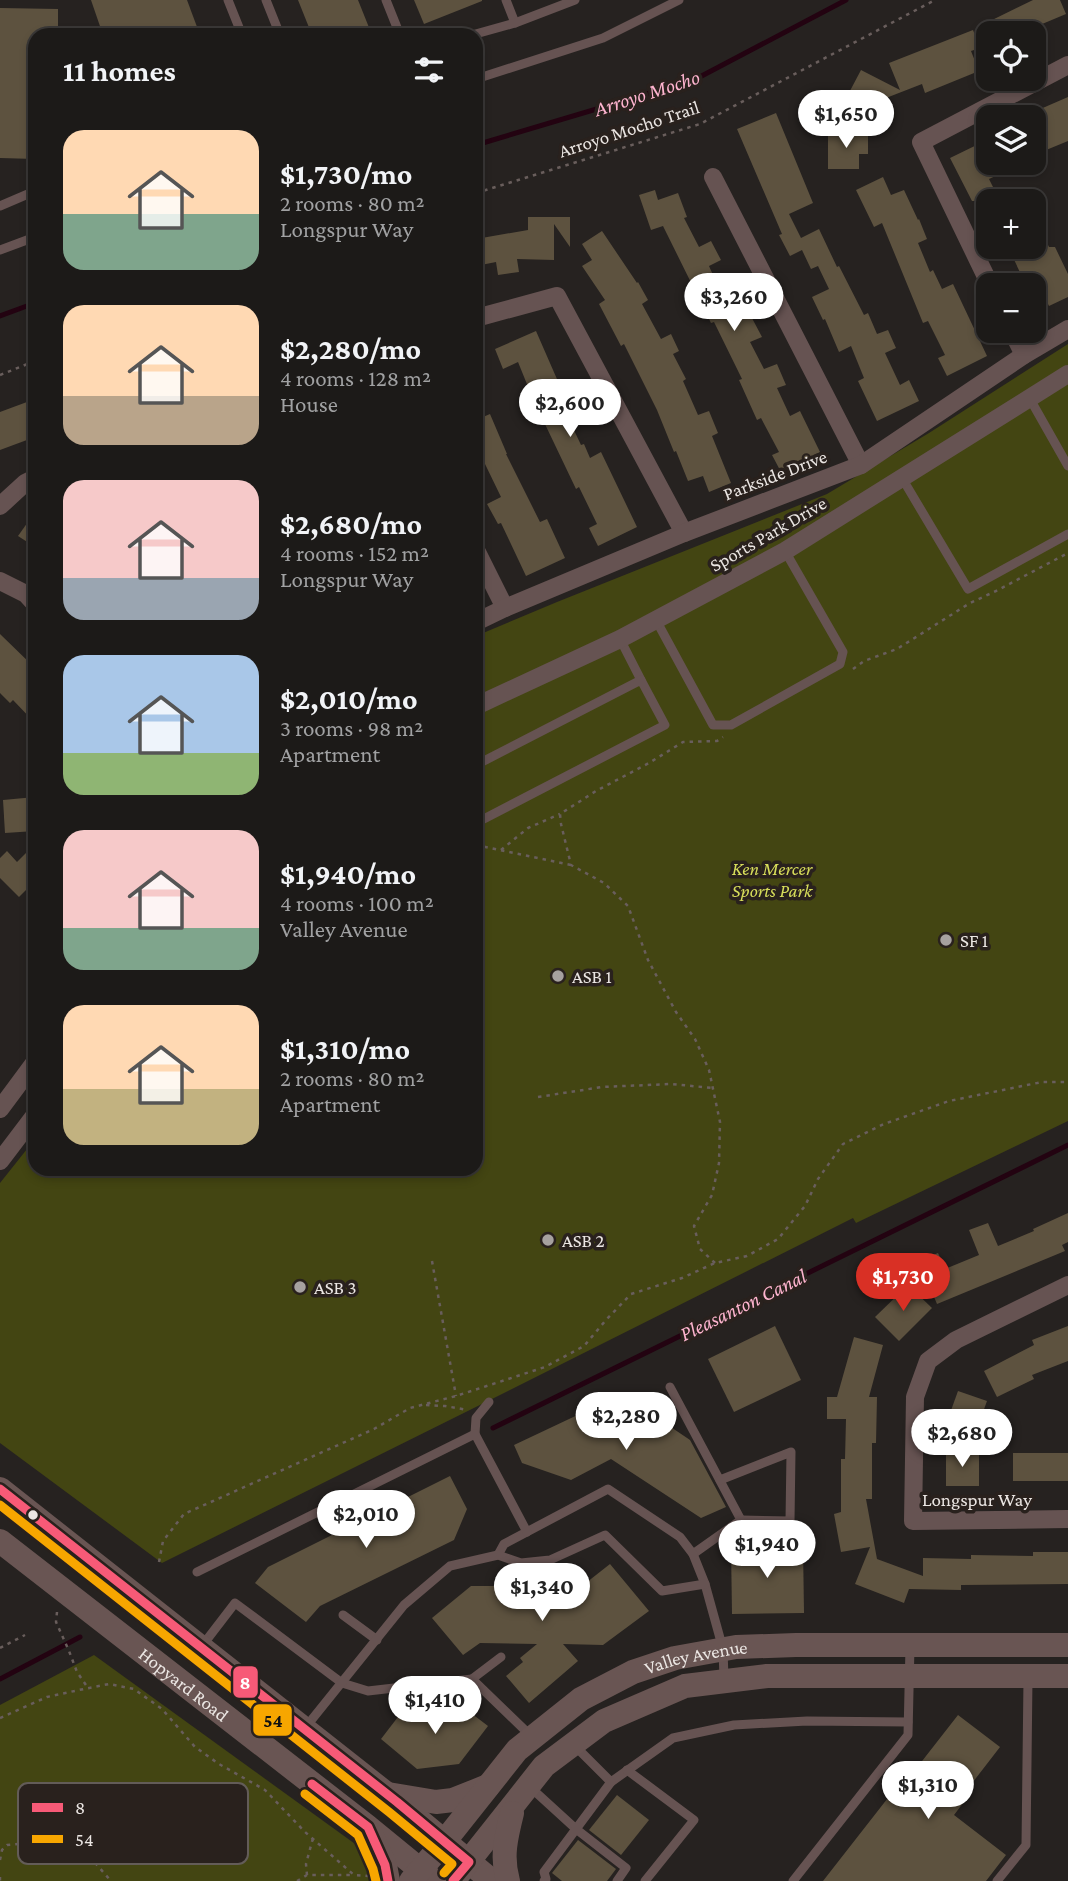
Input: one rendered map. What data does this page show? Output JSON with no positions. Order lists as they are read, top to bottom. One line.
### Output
{"streets":{"main road":["Valley Avenue","Hopyard Road"],"street":["Parkside Drive","Sports Park Drive","Longspur Way"],"path":["Arroyo Mocho Trail"]},"crossings":[["Valley Avenue","Hopyard Road"]],"water":["Arroyo Mocho","Pleasanton Canal"],"parks":["Ken Mercer Sports Park"],"places":["SF 1","ASB 1","ASB 2","ASB 3"],"lines":["transit line 8","transit line 54"],"legend":["8","54"],"page":{"map_buttons":["+","−"],"heading":"11 homes","price":["$1,650","$3,260","$2,600","$1,730","$2,280","$2,680","$2,010","$1,940","$1,340","$1,410","$1,310"],"list":[{"name":"$1,730/mo","note":"2 rooms · 80 m² · Longspur Way"},{"name":"$2,280/mo","note":"4 rooms · 128 m² · House"},{"name":"$2,680/mo","note":"4 rooms · 152 m² · Longspur Way"},{"name":"$2,010/mo","note":"3 rooms · 98 m² · Apartment"},{"name":"$1,940/mo","note":"4 rooms · 100 m² · Valley Avenue"},{"name":"$1,310/mo","note":"2 rooms · 80 m² · Apartment"}]}}
